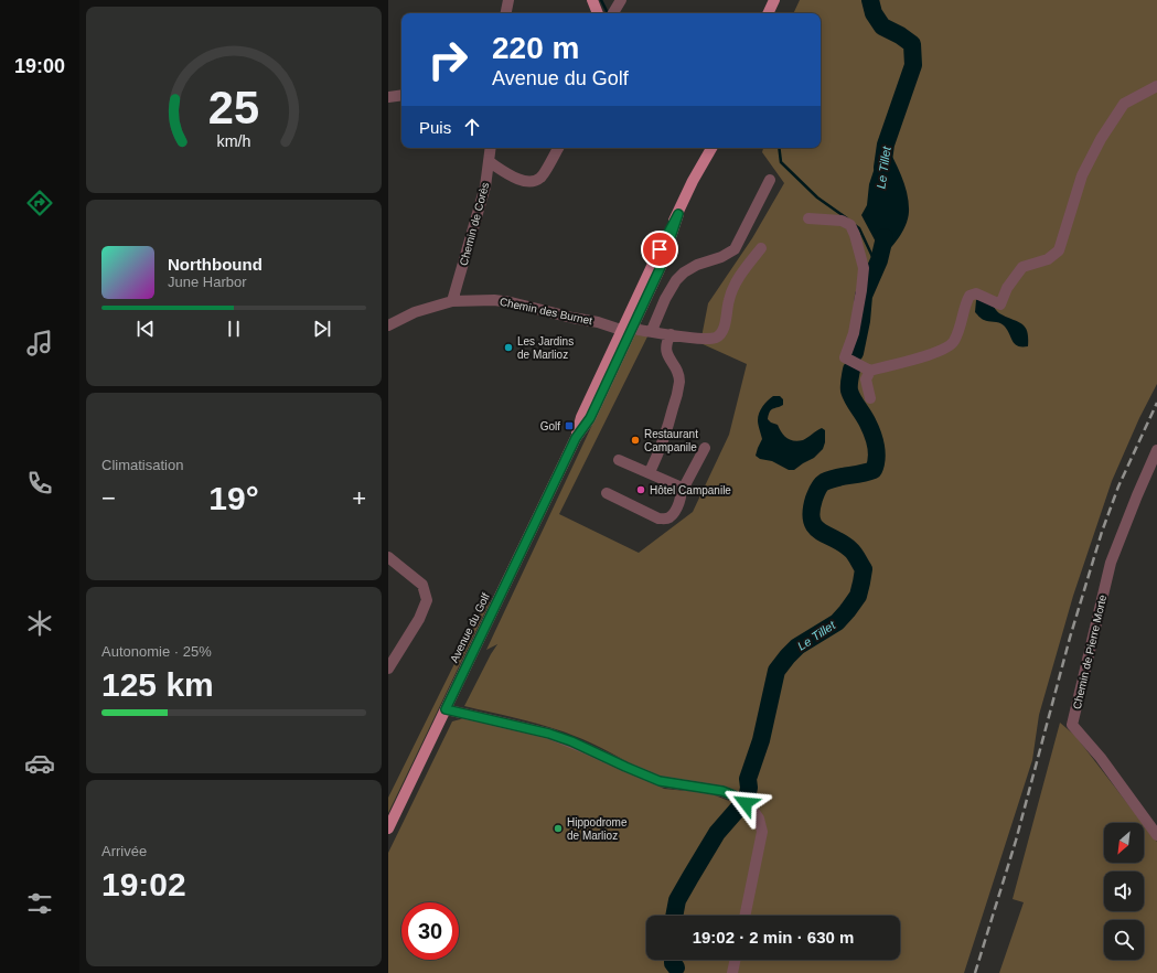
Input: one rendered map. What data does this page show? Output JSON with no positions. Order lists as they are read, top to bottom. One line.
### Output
{"streets":{"main road":["Avenue du Golf"],"street":["Chemin de Corès","Chemin des Burnet","Chemin de Pierre Morte"]},"crossings":[["Chemin de Corès","Chemin des Burnet"],["Chemin des Burnet","Avenue du Golf"]],"water":["Le Tillet"],"places":{"other":["Les Jardins de Marlioz","Restaurant Campanile","Hôtel Campanile","Hippodrome de Marlioz"],"transit":["Golf"]},"north":"bottom left","page":{"tabs":"19:00","turn":["220 m","Avenue du Golf"],"then":"Puis","song":["Northbound","June Harbor"],"tile":["Climatisation",["Autonomie · 25%","125 km"],["Arrivée","19:02"]],"heat":["−","19°","+"],"limit":"30","trip":"19:02 · 2 min · 630 m","gauge":["25","km/h"]}}
